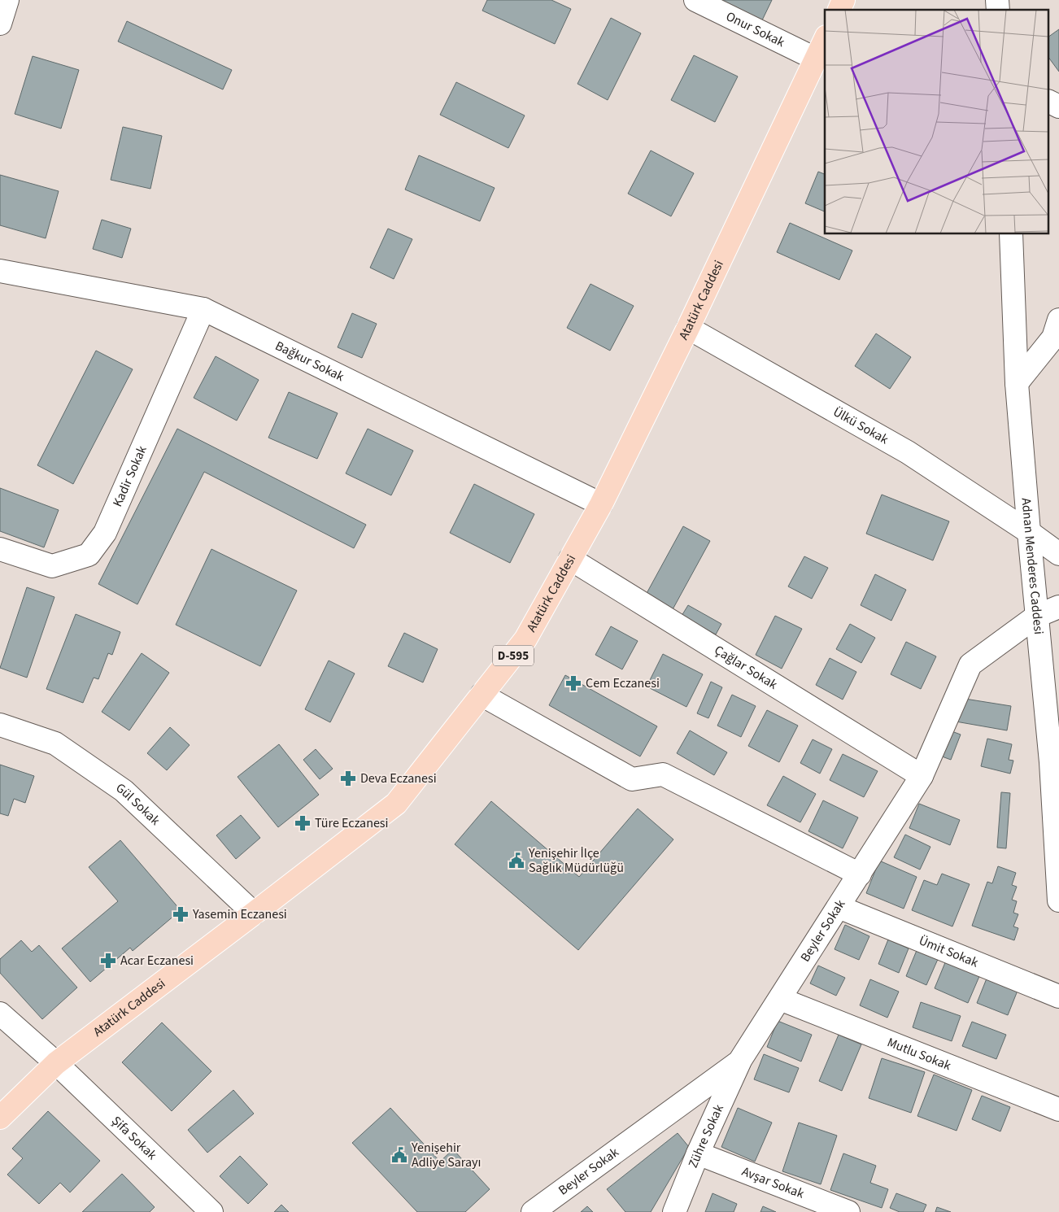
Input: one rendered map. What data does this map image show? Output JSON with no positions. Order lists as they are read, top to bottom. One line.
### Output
{"streets":{"main road":["Atatürk Caddesi","D-595"],"street":["Onur Sokak","Bağkur Sokak","Ülkü Sokak","Kadir Sokak","Adnan Menderes Caddesi","Çağlar Sokak","Gül Sokak","Beyler Sokak","Ümit Sokak","Mutlu Sokak","Zühre Sokak","Şifa Sokak","Avşar Sokak"]},"crossings":[["Onur Sokak","Atatürk Caddesi"],["Atatürk Caddesi","Bağkur Sokak"],["Atatürk Caddesi","Ülkü Sokak"],["Atatürk Caddesi","Çağlar Sokak"],["Atatürk Caddesi","Gül Sokak"],["Atatürk Caddesi","Şifa Sokak"],["Bağkur Sokak","Kadir Sokak"],["Ülkü Sokak","Adnan Menderes Caddesi"],["Adnan Menderes Caddesi","Beyler Sokak"],["Çağlar Sokak","Beyler Sokak"],["Beyler Sokak","Ümit Sokak"],["Beyler Sokak","Mutlu Sokak"],["Beyler Sokak","Zühre Sokak"],["Zühre Sokak","Avşar Sokak"]],"places":{"pharmacy":["Cem Eczanesi","Deva Eczanesi","Türe Eczanesi","Yasemin Eczanesi","Acar Eczanesi"],"public building":["Yenişehir İlçe Sağlık Müdürlüğü","Yenişehir Adliye Sarayı"]}}
